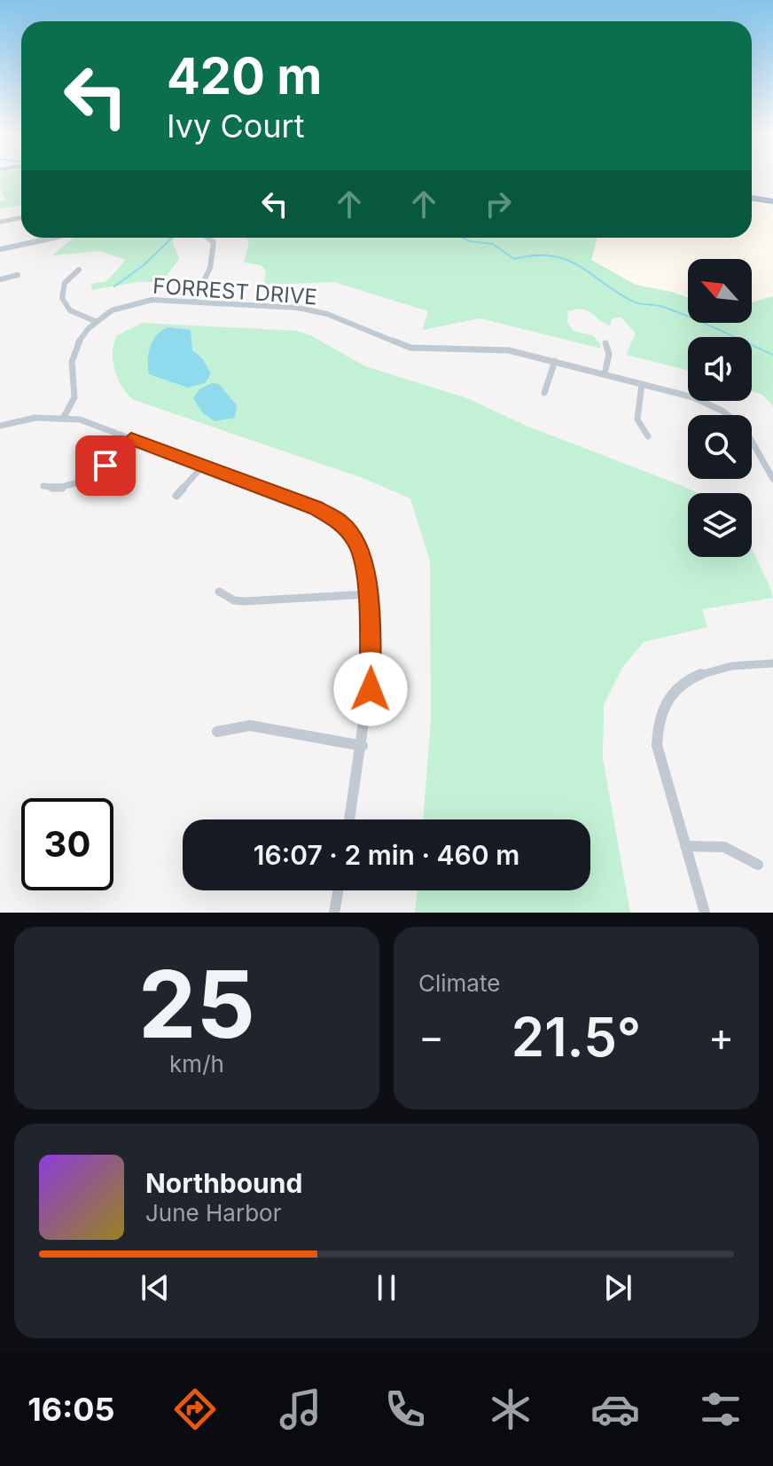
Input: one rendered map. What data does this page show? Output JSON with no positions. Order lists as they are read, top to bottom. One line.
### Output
{"streets":{"street":["FORREST DRIVE"]},"north":"top left","page":{"turn":["420 m","Ivy Court"],"limit":"30","trip":"16:07 · 2 min · 460 m","tile":[["25","km/h"],"Climate"],"heat":["−","21.5°","+"],"song":["Northbound","June Harbor"],"tabs":"16:05"}}
